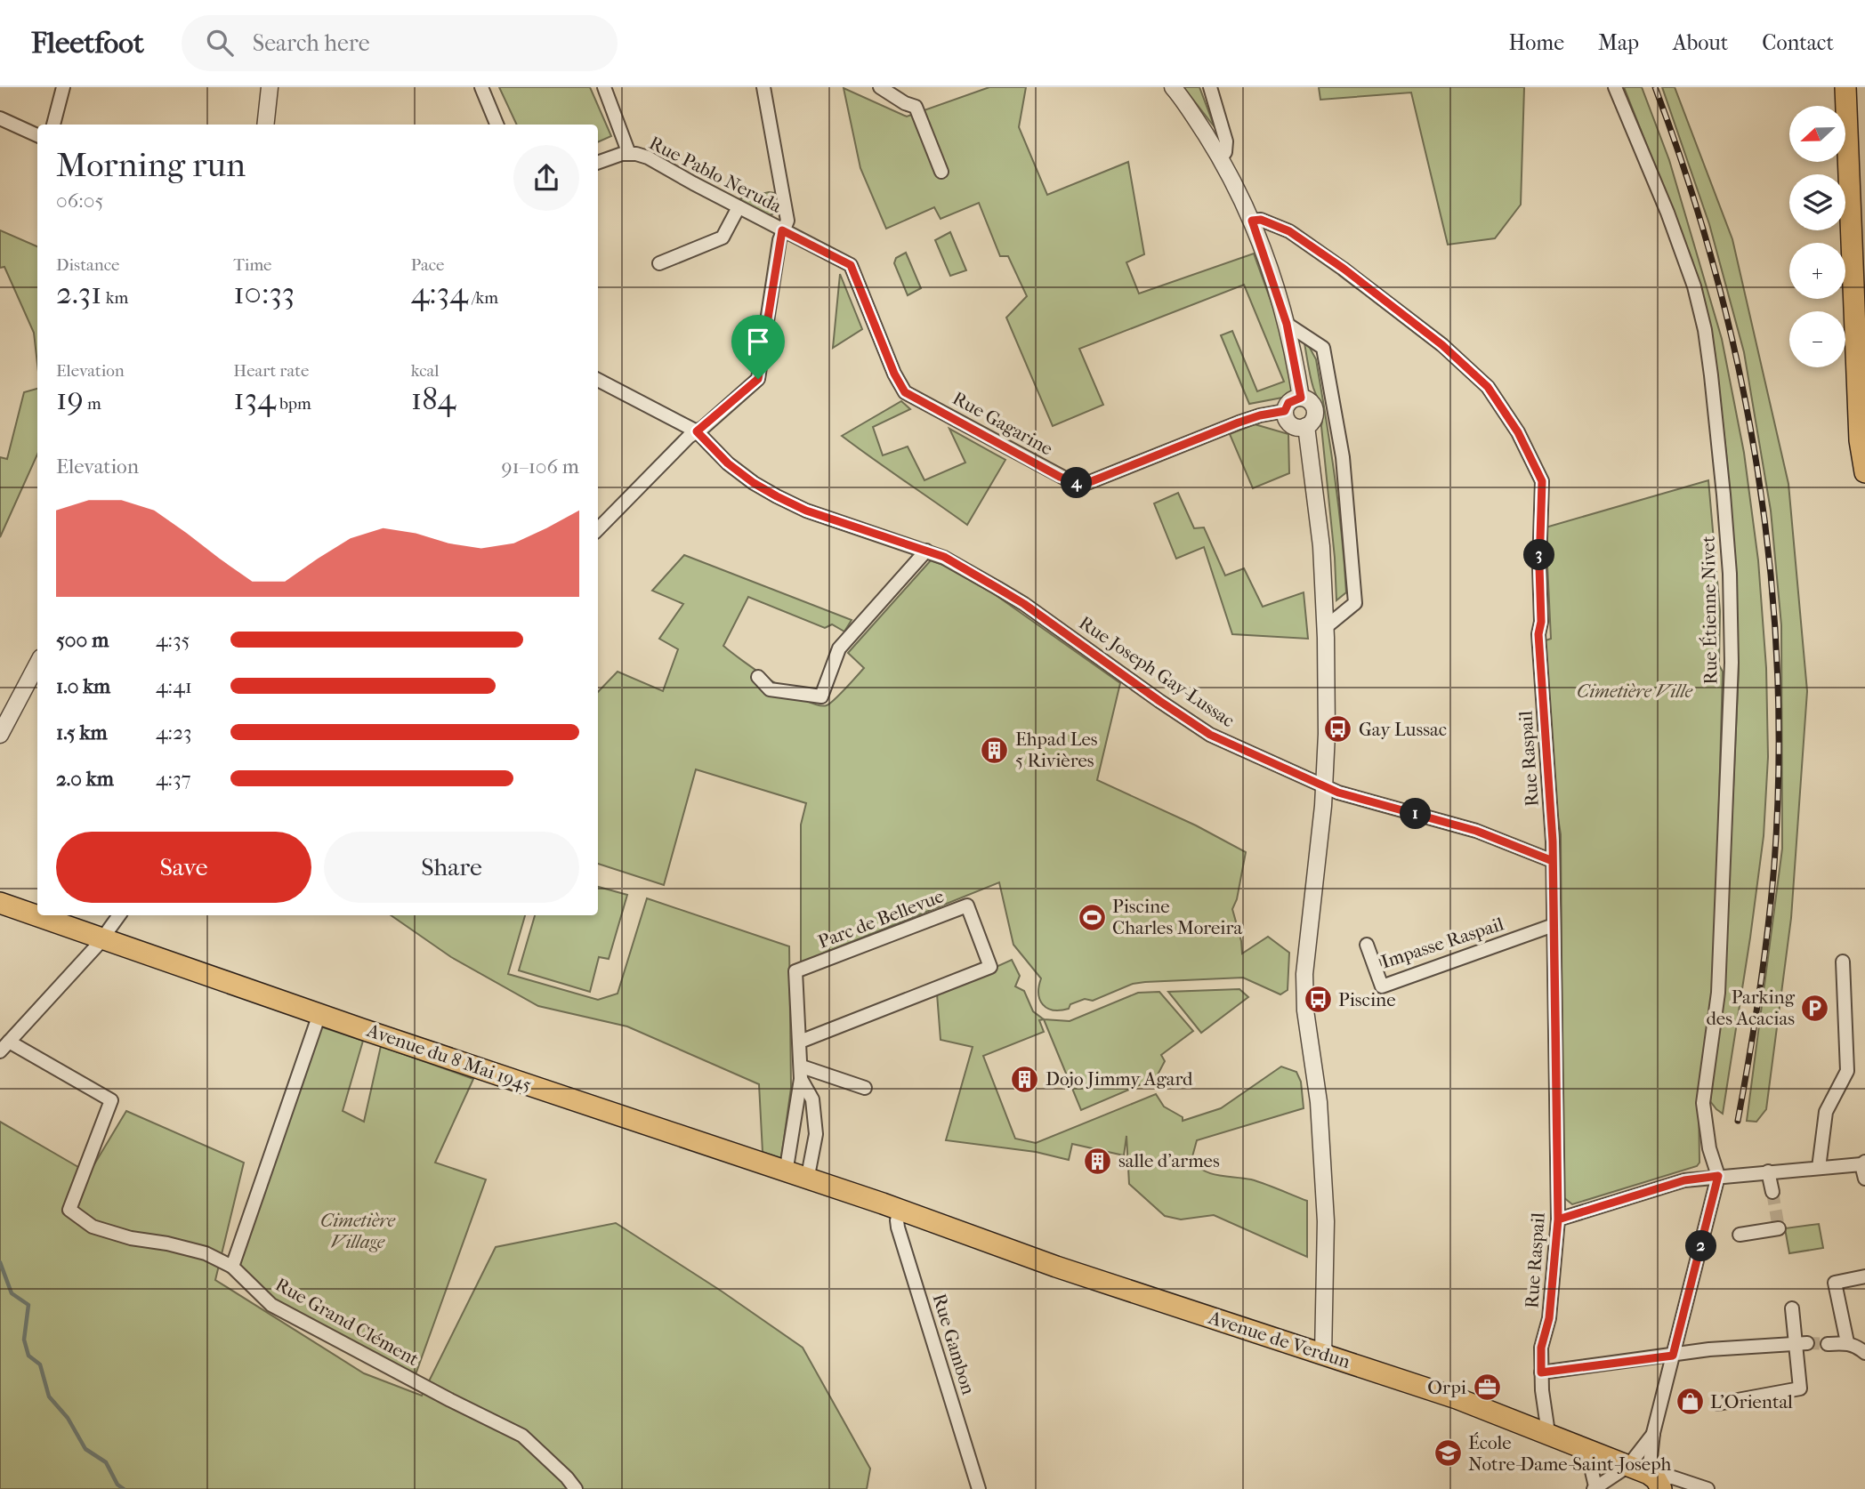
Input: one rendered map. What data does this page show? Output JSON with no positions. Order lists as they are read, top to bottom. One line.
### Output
{"streets":{"main road":["Avenue du 8 Mai 1945","Avenue de Verdun"],"street":["Rue Pablo Neruda","Rue Gagarine","Rue Étienne Nivet","Rue Joseph Gay-Lussac","Rue Raspail","Parc de Bellevue","Impasse Raspail","Rue Grand Clément","Rue Gambon"]},"crossings":[["Rue Pablo Neruda","Rue Gagarine"],["Rue Joseph Gay-Lussac","Rue Raspail"],["Rue Raspail","Impasse Raspail"],["Rue Raspail","Avenue de Verdun"],["Parc de Bellevue","Avenue du 8 Mai 1945"],["Avenue du 8 Mai 1945","Avenue de Verdun"],["Avenue du 8 Mai 1945","Rue Gambon"],["Avenue de Verdun","Rue Gambon"]],"parks":["Cimetière Ville","Cimetière Village"],"places":{"bus stop":["Gay Lussac","Piscine"],"building":["Ehpad Les 5 Rivières","Dojo Jimmy Agard","salle d'armes"],"sports":["Piscine Charles Moreira"],"parking":["Parking des Acacias"],"office":["Orpi"],"shop":["L'Oriental"],"school or university":["École Notre-Dame-Saint-Joseph"]},"north":"left","page":{"header":"Fleetfoot","search":"Search here","nav":["Home","Map","About","Contact"],"map_buttons":["+","−"],"heading":["Morning run","06:05"],"stats":[["Distance","2.31 km"],["Time","10:33"],["Pace","4:34 /km"],["Elevation","19 m"],["Heart rate","134 bpm"],["kcal","184"]],"chart":["Elevation","91–106 m"],"pins":["4","3","1","2"],"list":[{"name":"500 m","note":"4:35"},{"name":"1.0 km","note":"4:41"},{"name":"1.5 km","note":"4:23"},{"name":"2.0 km","note":"4:37"}],"buttons":["Save","Share"]}}
